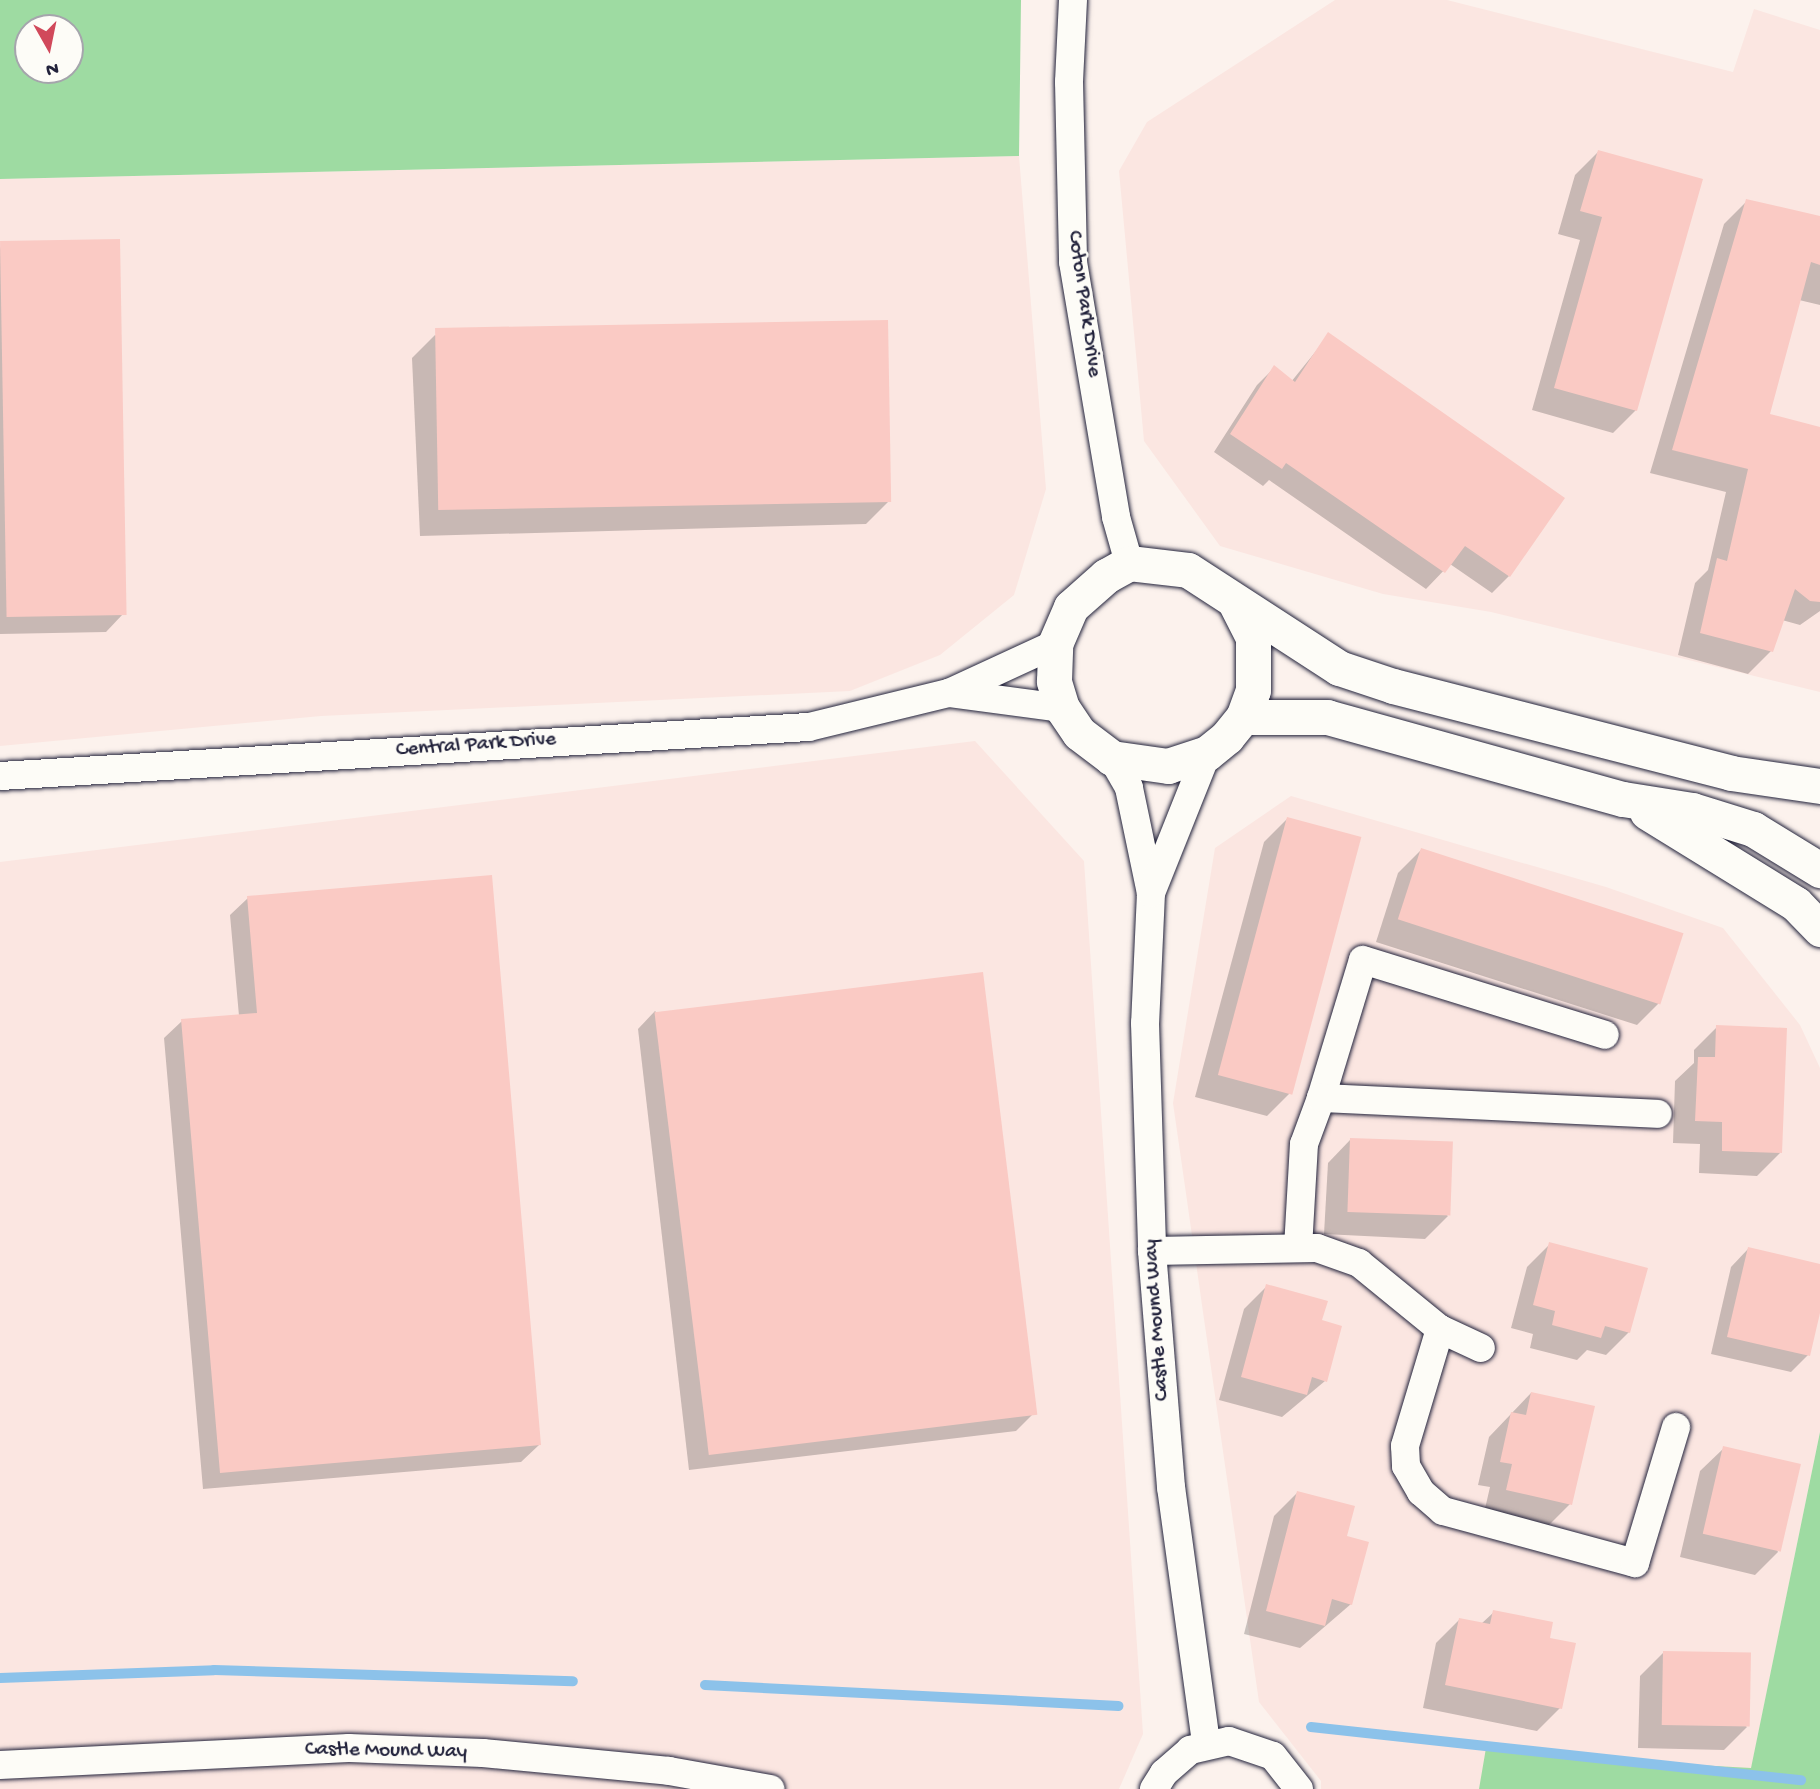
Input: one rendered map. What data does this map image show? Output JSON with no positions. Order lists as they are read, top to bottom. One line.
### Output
{"streets":{"street":["Coton Park Drive","Central Park Drive","Castle Mound Way"]},"crossings":[["Coton Park Drive","Central Park Drive"],["Coton Park Drive","Castle Mound Way"],["Central Park Drive","Castle Mound Way"]],"north":"bottom"}
